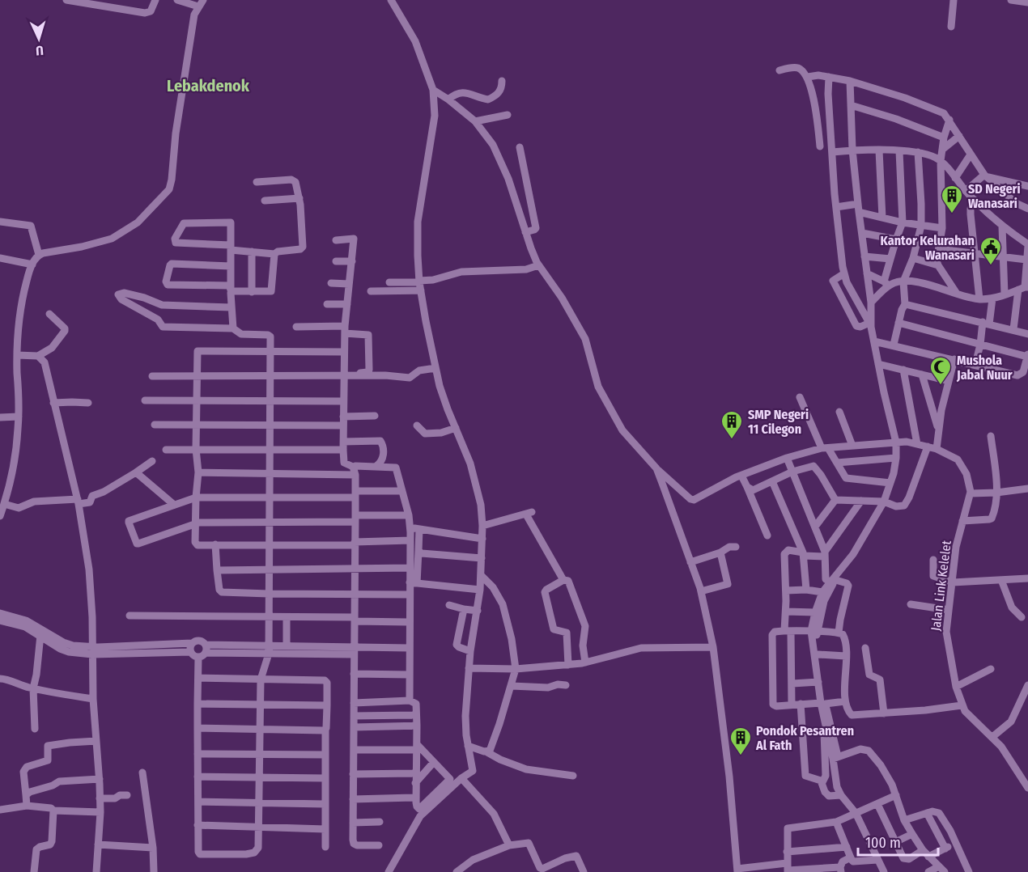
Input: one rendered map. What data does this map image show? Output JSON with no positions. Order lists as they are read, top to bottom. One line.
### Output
{"streets":{"street":["Jalan Link Kelelet"]},"districts":["Lebakdenok"],"places":{"building":["SD Negeri Wanasari","SMP Negeri 11 Cilegon","Pondok Pesantren Al Fath"],"public building":["Kantor Kelurahan Wanasari"],"mosque":["Mushola Jabal Nuur"]},"scale_bar":"100 m","north":"bottom"}
